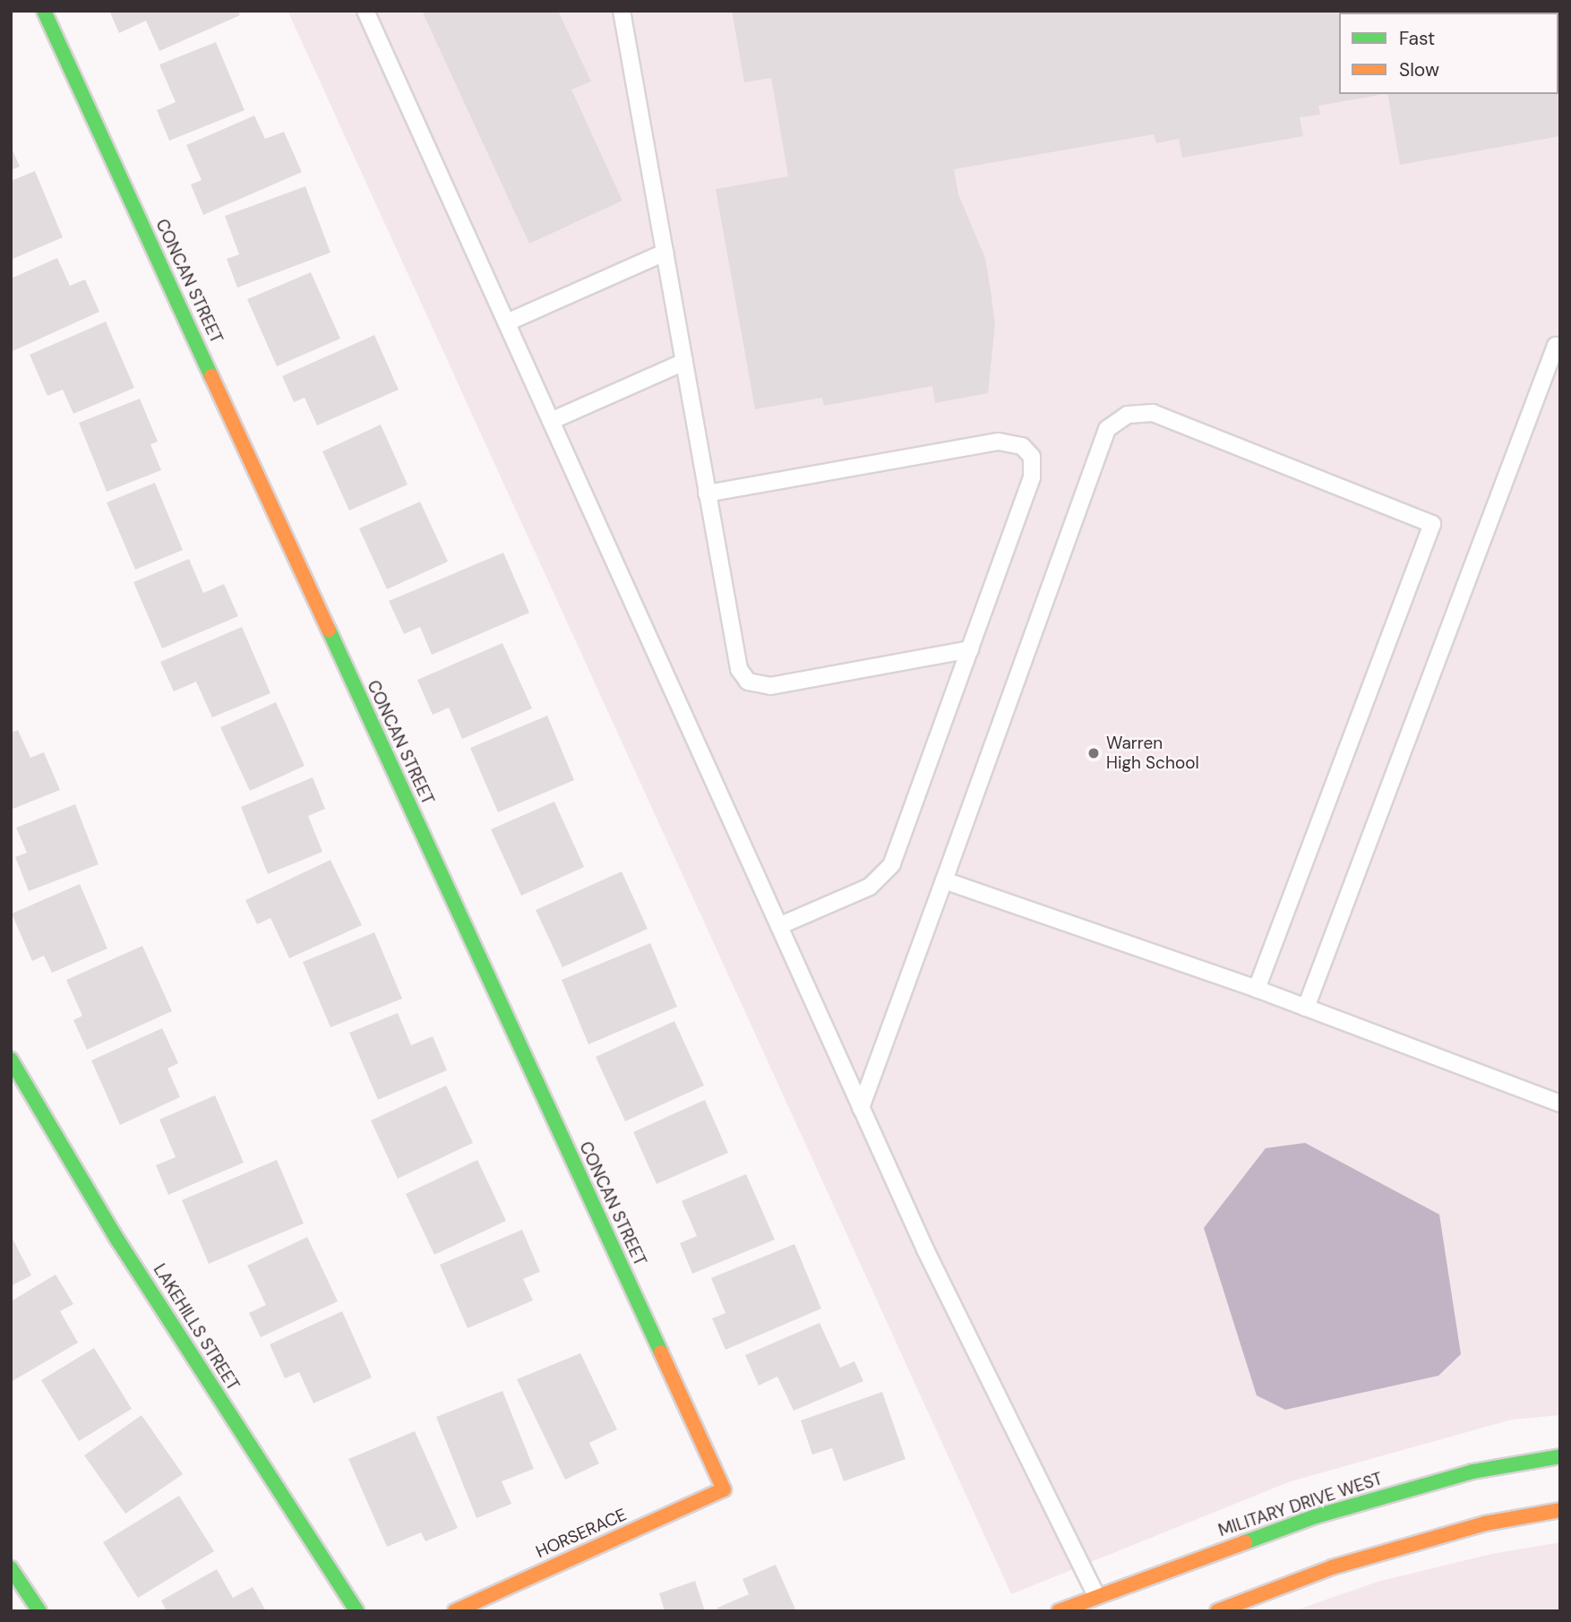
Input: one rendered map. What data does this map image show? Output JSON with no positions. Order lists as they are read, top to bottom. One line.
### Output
{"streets":{"street":["CONCAN STREET","LAKEHILLS STREET","MILITARY DRIVE WEST","HORSERACE"]},"crossings":[["CONCAN STREET","HORSERACE"]],"places":["Warren High School"],"legend":["Fast","Slow"]}
